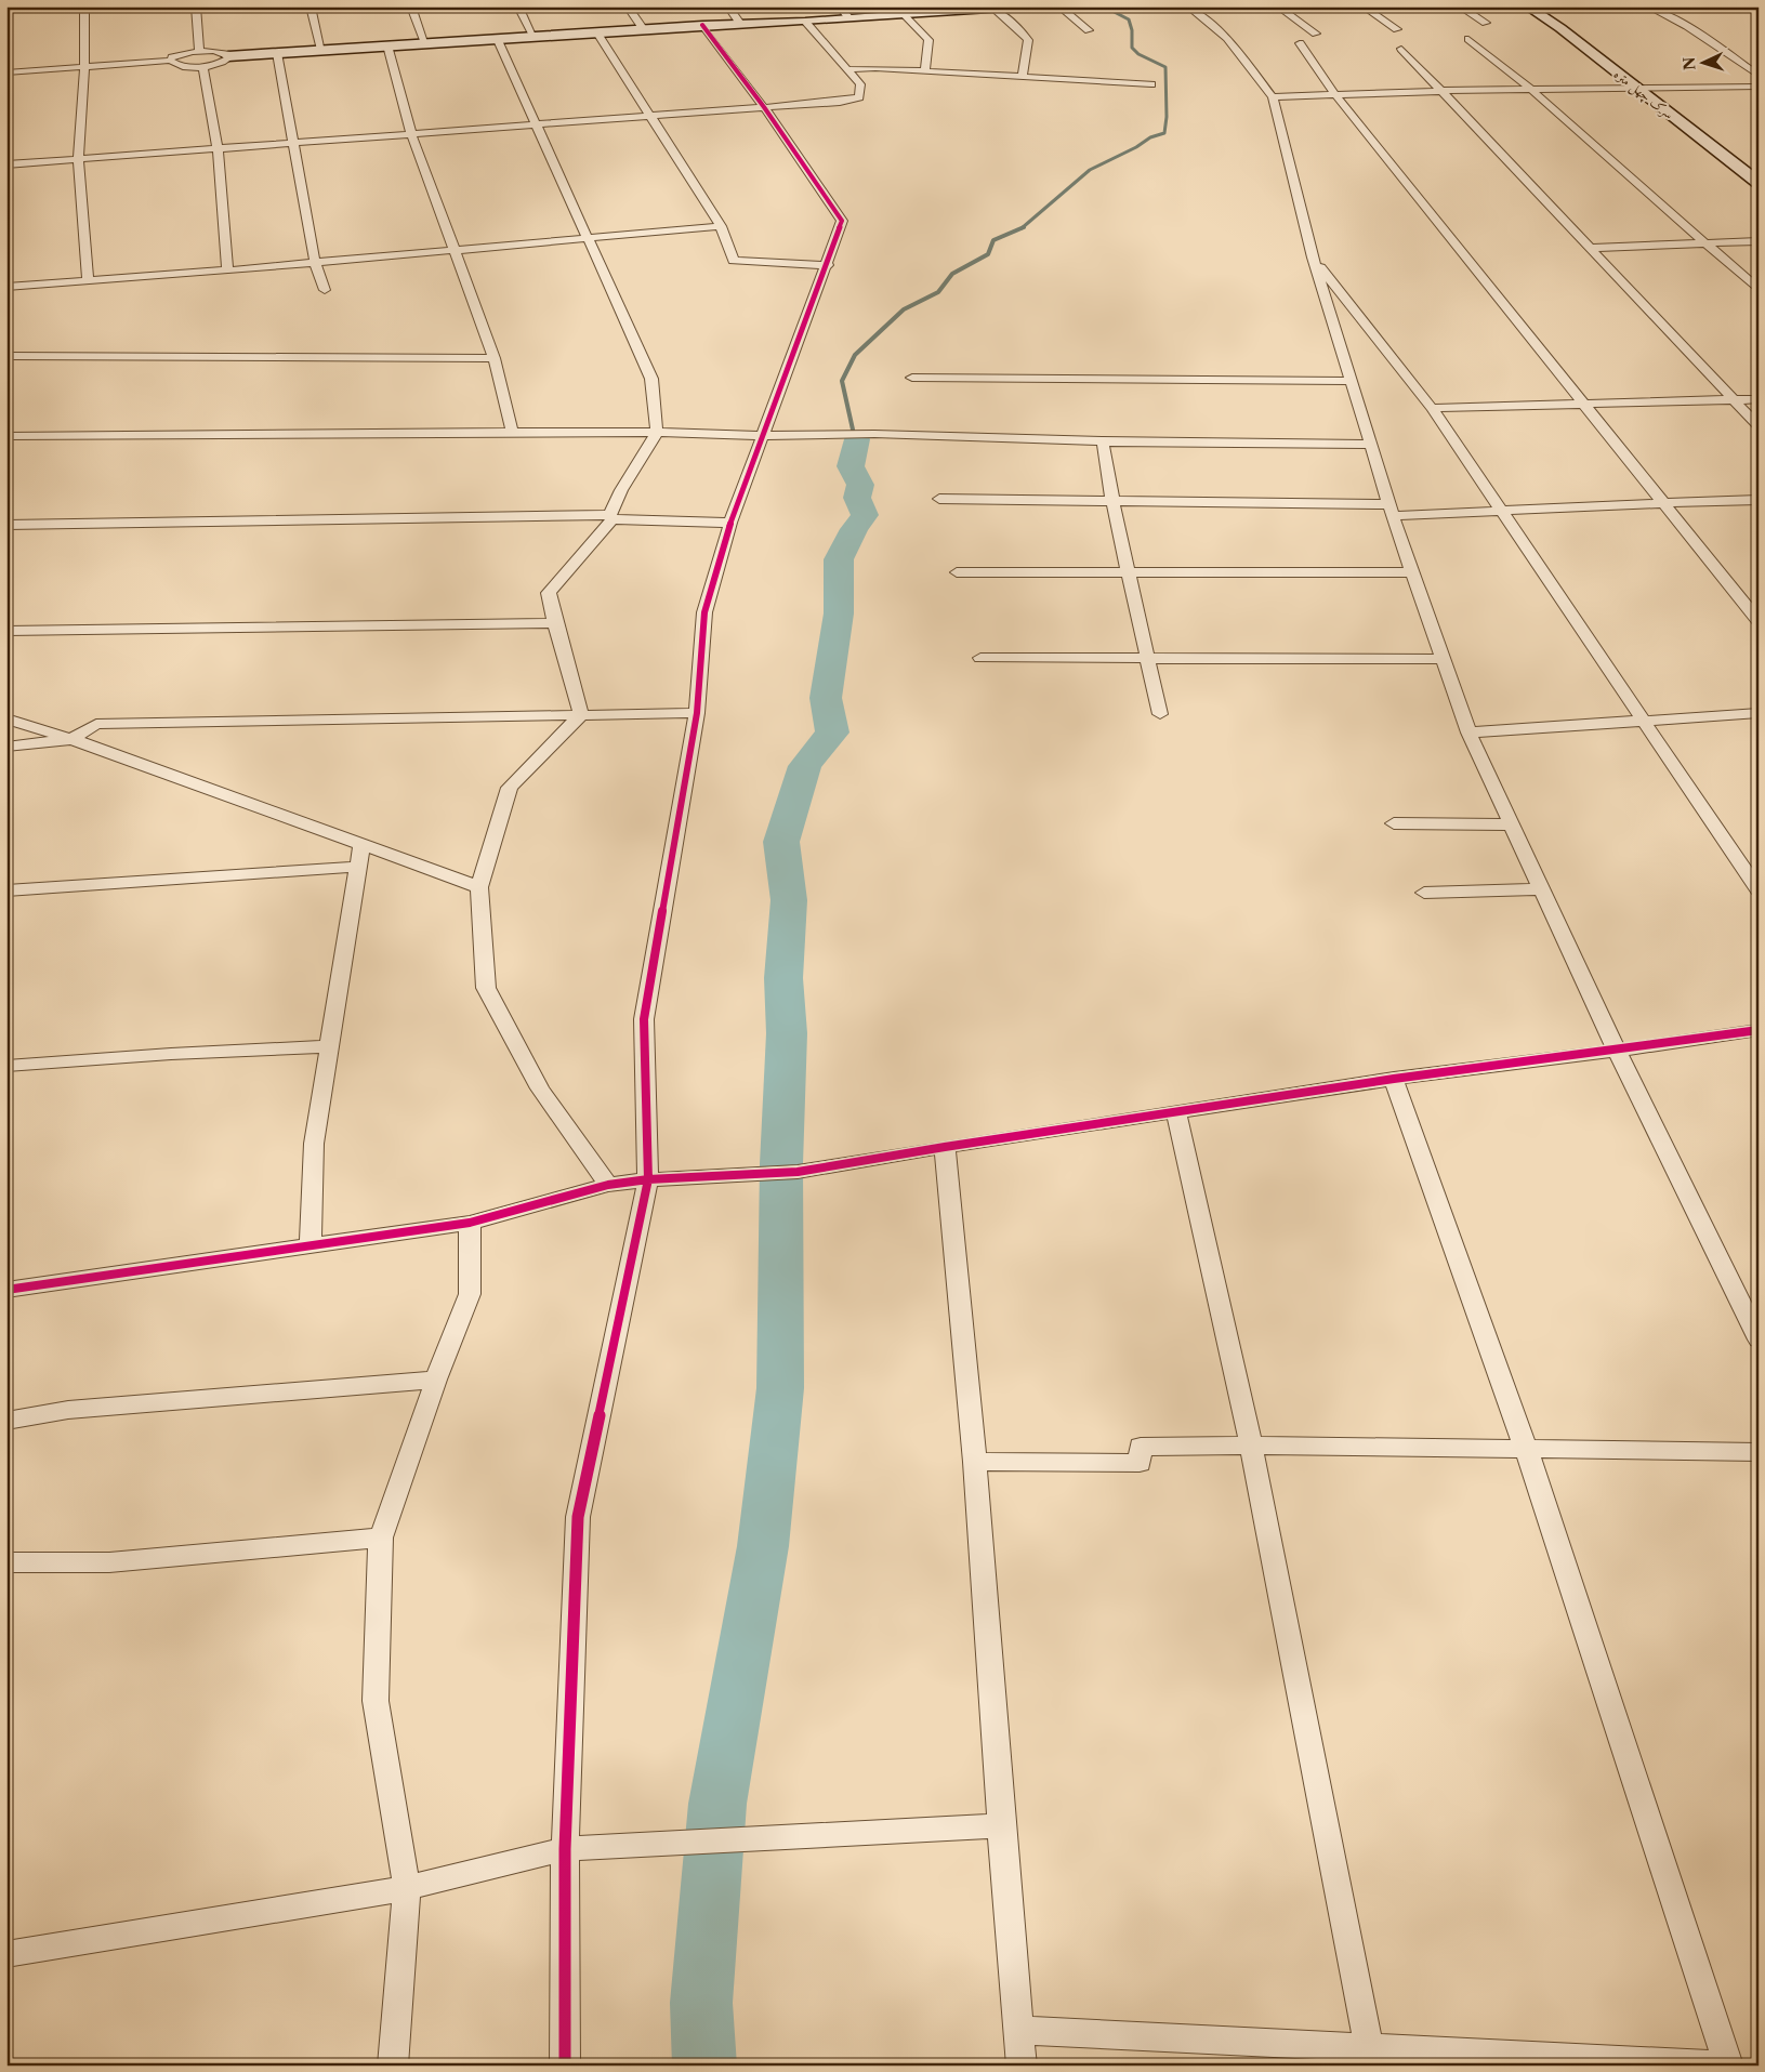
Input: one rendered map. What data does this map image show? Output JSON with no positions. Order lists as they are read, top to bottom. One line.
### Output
{"streets":{"street":["سرک چهل متره"]},"north":"left"}
